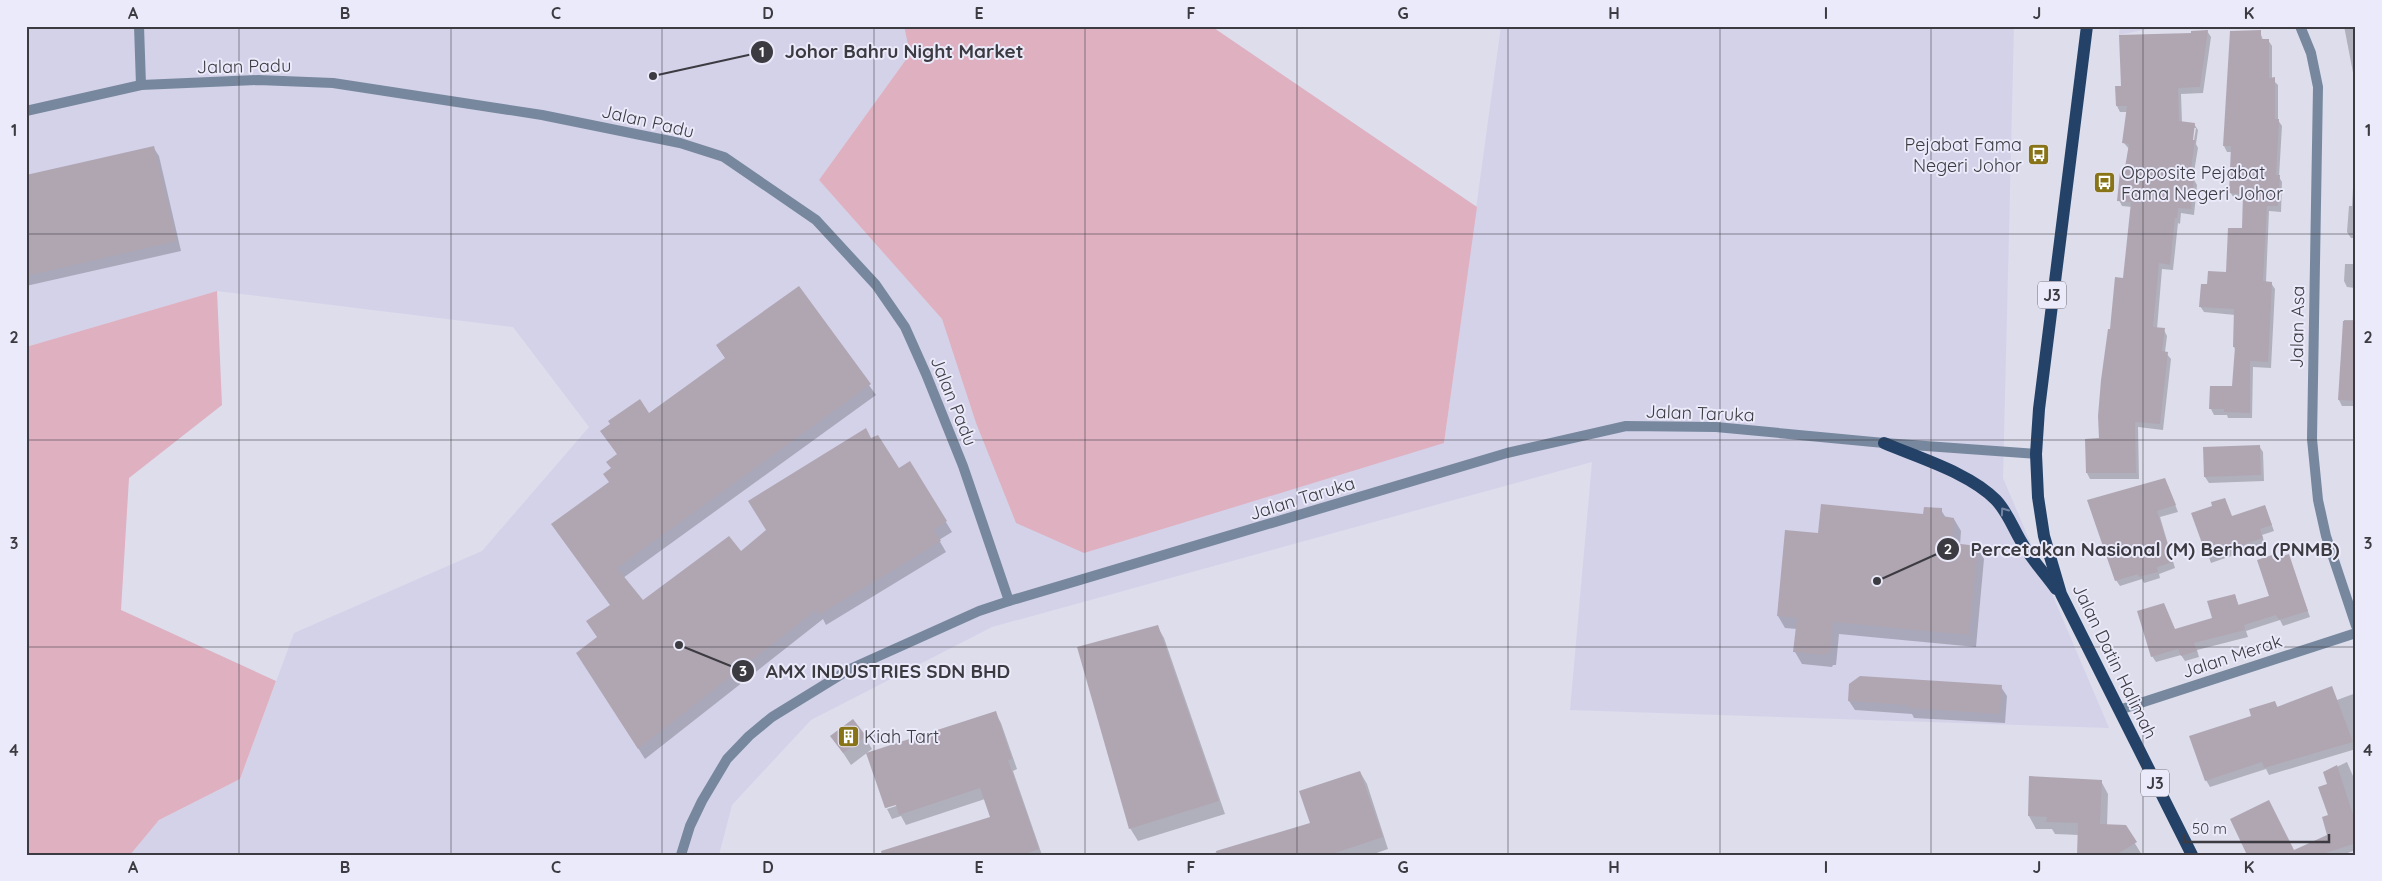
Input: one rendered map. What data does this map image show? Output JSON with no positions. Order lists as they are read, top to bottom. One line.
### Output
{"streets":{"main road":["J3","Jalan Datin Halimah"],"street":["Jalan Padu","Jalan Asa","Jalan Taruka","Jalan Merak"]},"crossings":[["Jalan Padu","Jalan Taruka"],["Jalan Taruka","Jalan Datin Halimah"],["Jalan Merak","Jalan Datin Halimah"]],"places":{"other":["Johor Bahru Night Market","Percetakan Nasional (M) Berhad (PNMB)","AMX INDUSTRIES SDN BHD"],"bus stop":["Pejabat Fama Negeri Johor","Opposite Pejabat Fama Negeri Johor"],"building":["Kiah Tart"]},"scale_bar":"50 m","grid":{"columns":["A","B","C","D","E","F","G","H","I","J","K"],"rows":["1","2","3","4"]}}
